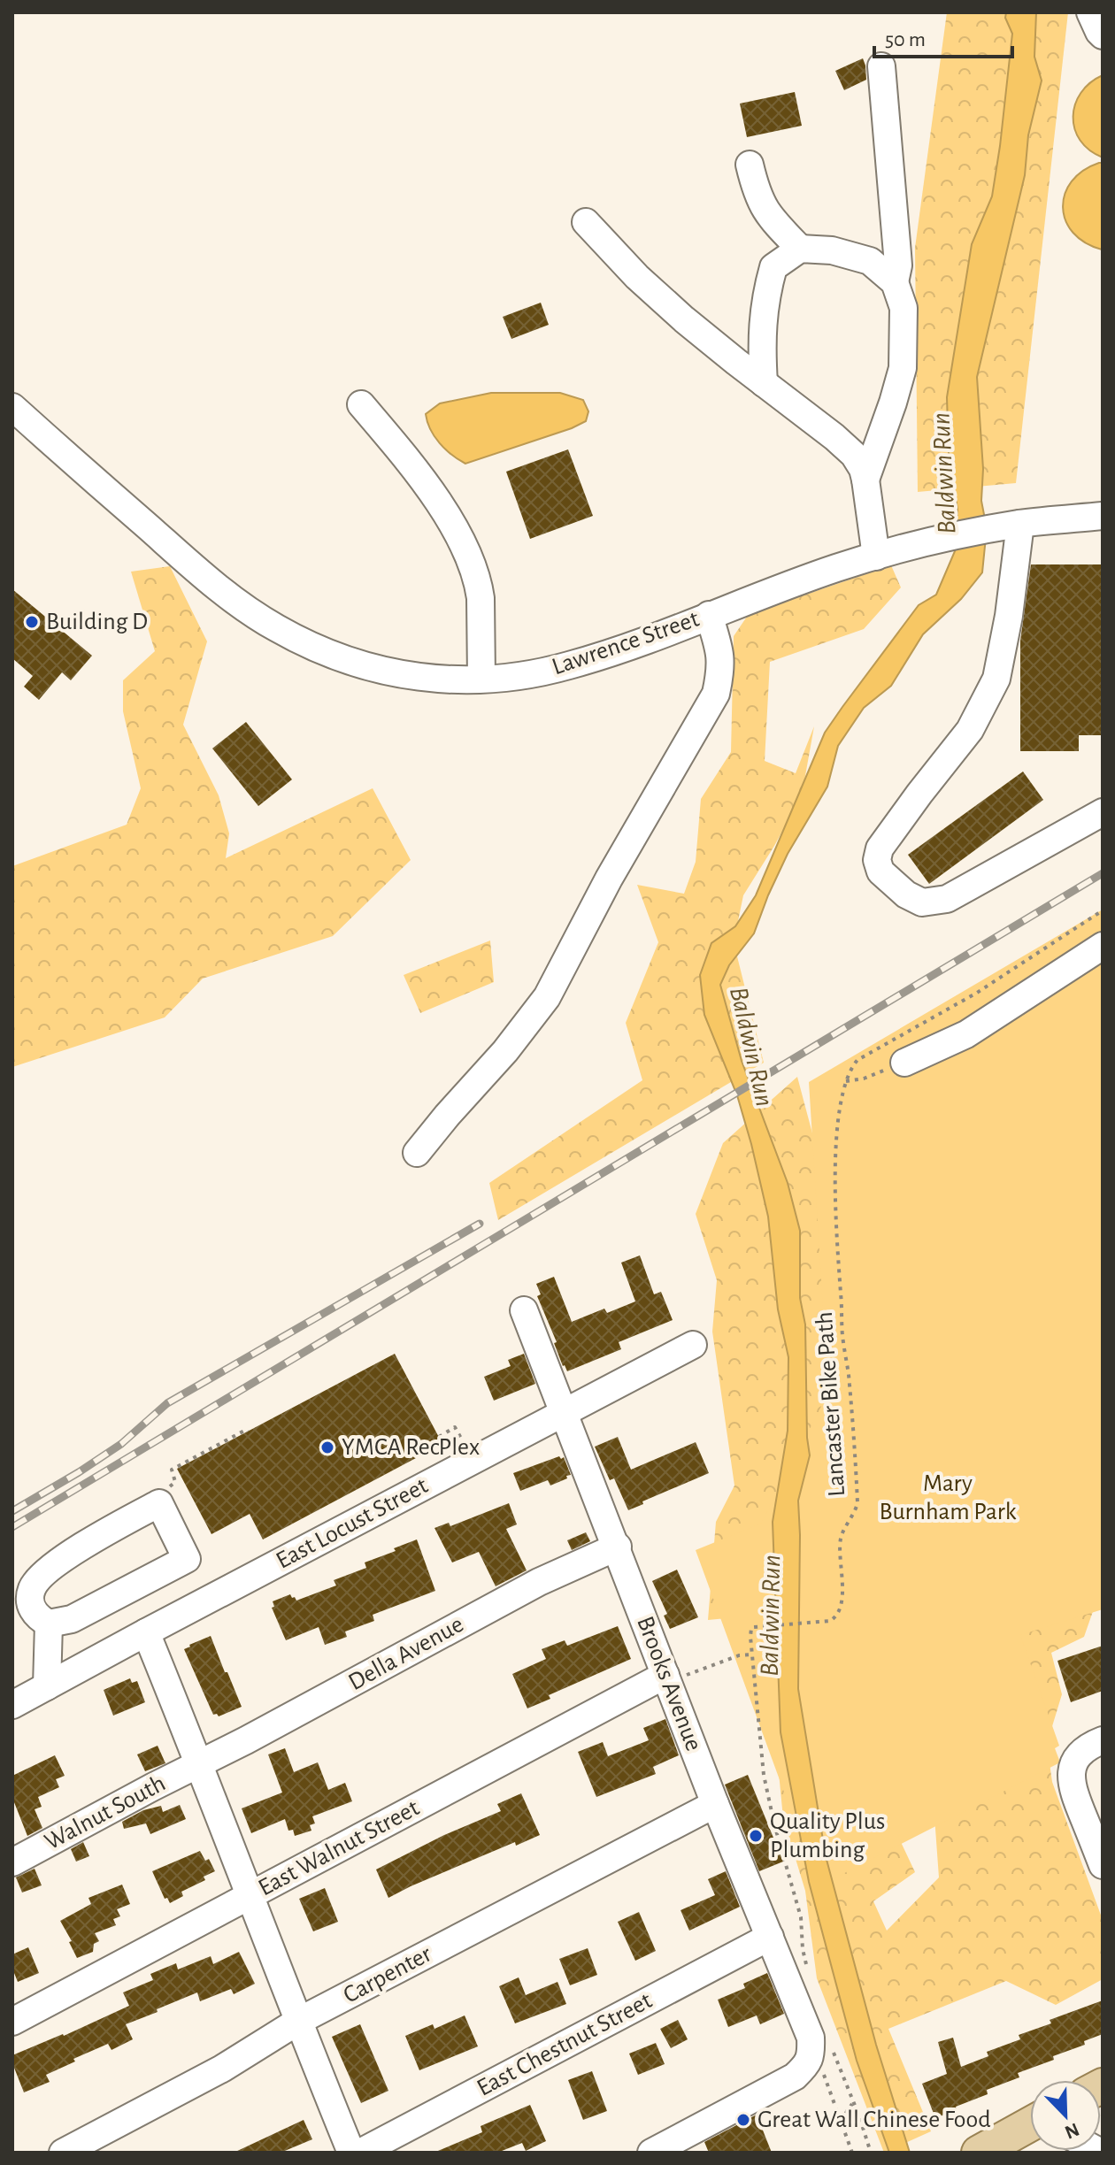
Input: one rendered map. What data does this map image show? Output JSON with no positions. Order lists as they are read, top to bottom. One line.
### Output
{"streets":{"street":["Lawrence Street","East Locust Street","Della Avenue","Brooks Avenue","Walnut South","East Walnut Street","Carpenter","East Chestnut Street"],"path":["Lancaster Bike Path"]},"crossings":[["East Locust Street","Brooks Avenue"],["Della Avenue","Brooks Avenue"],["Della Avenue","Walnut South"],["Brooks Avenue","East Walnut Street"],["Brooks Avenue","Carpenter"],["Brooks Avenue","East Chestnut Street"]],"water":["Baldwin Run"],"parks":["Mary Burnham Park"],"places":["Building D","YMCA RecPlex","Quality Plus Plumbing","Great Wall Chinese Food"],"scale_bar":"50 m","north":"bottom right"}
